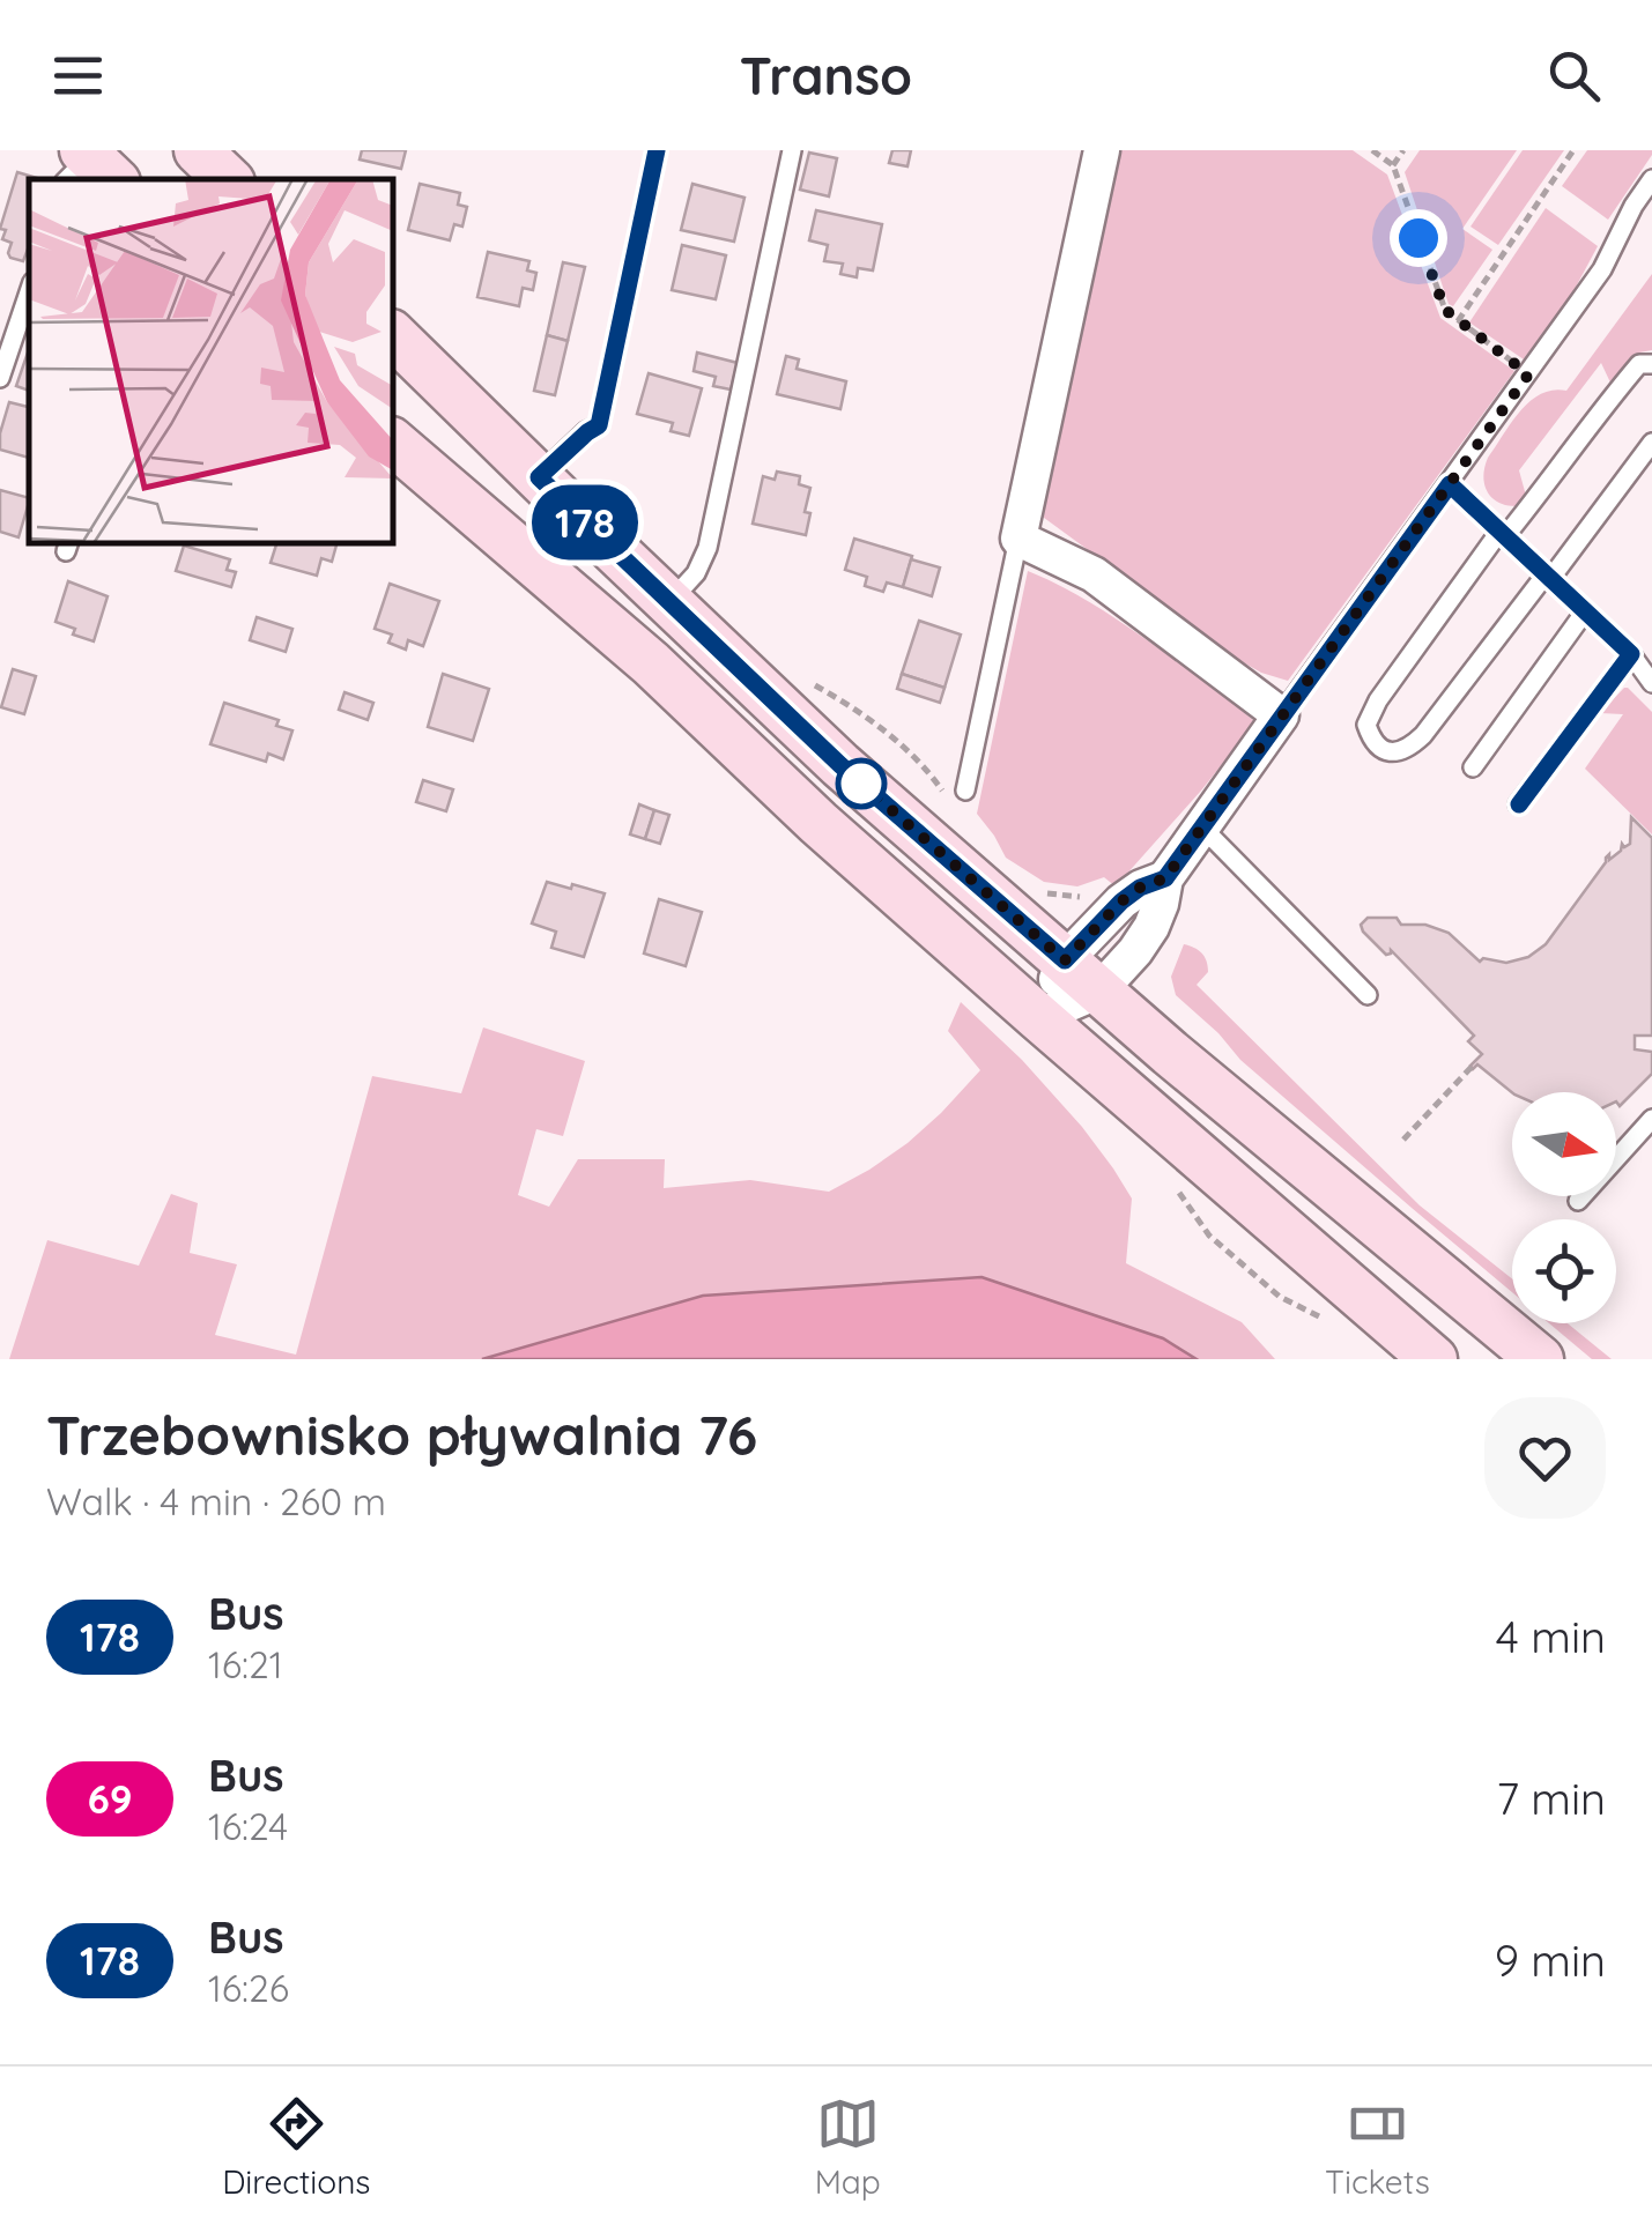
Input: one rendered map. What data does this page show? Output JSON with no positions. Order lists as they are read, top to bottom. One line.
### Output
{"lines":["bus line 178"],"north":"right","page":{"header":"Transo","on_map":"178","heading":["Trzebownisko pływalnia 76","Walk · 4 min · 260 m"],"list":[{"mark":"178","name":"Bus","note":"16:21","value":"4 min"},{"mark":"69","name":"Bus","note":"16:24","value":"7 min"},{"mark":"178","name":"Bus","note":"16:26","value":"9 min"}],"tabs":["Directions","Map","Tickets"]}}
